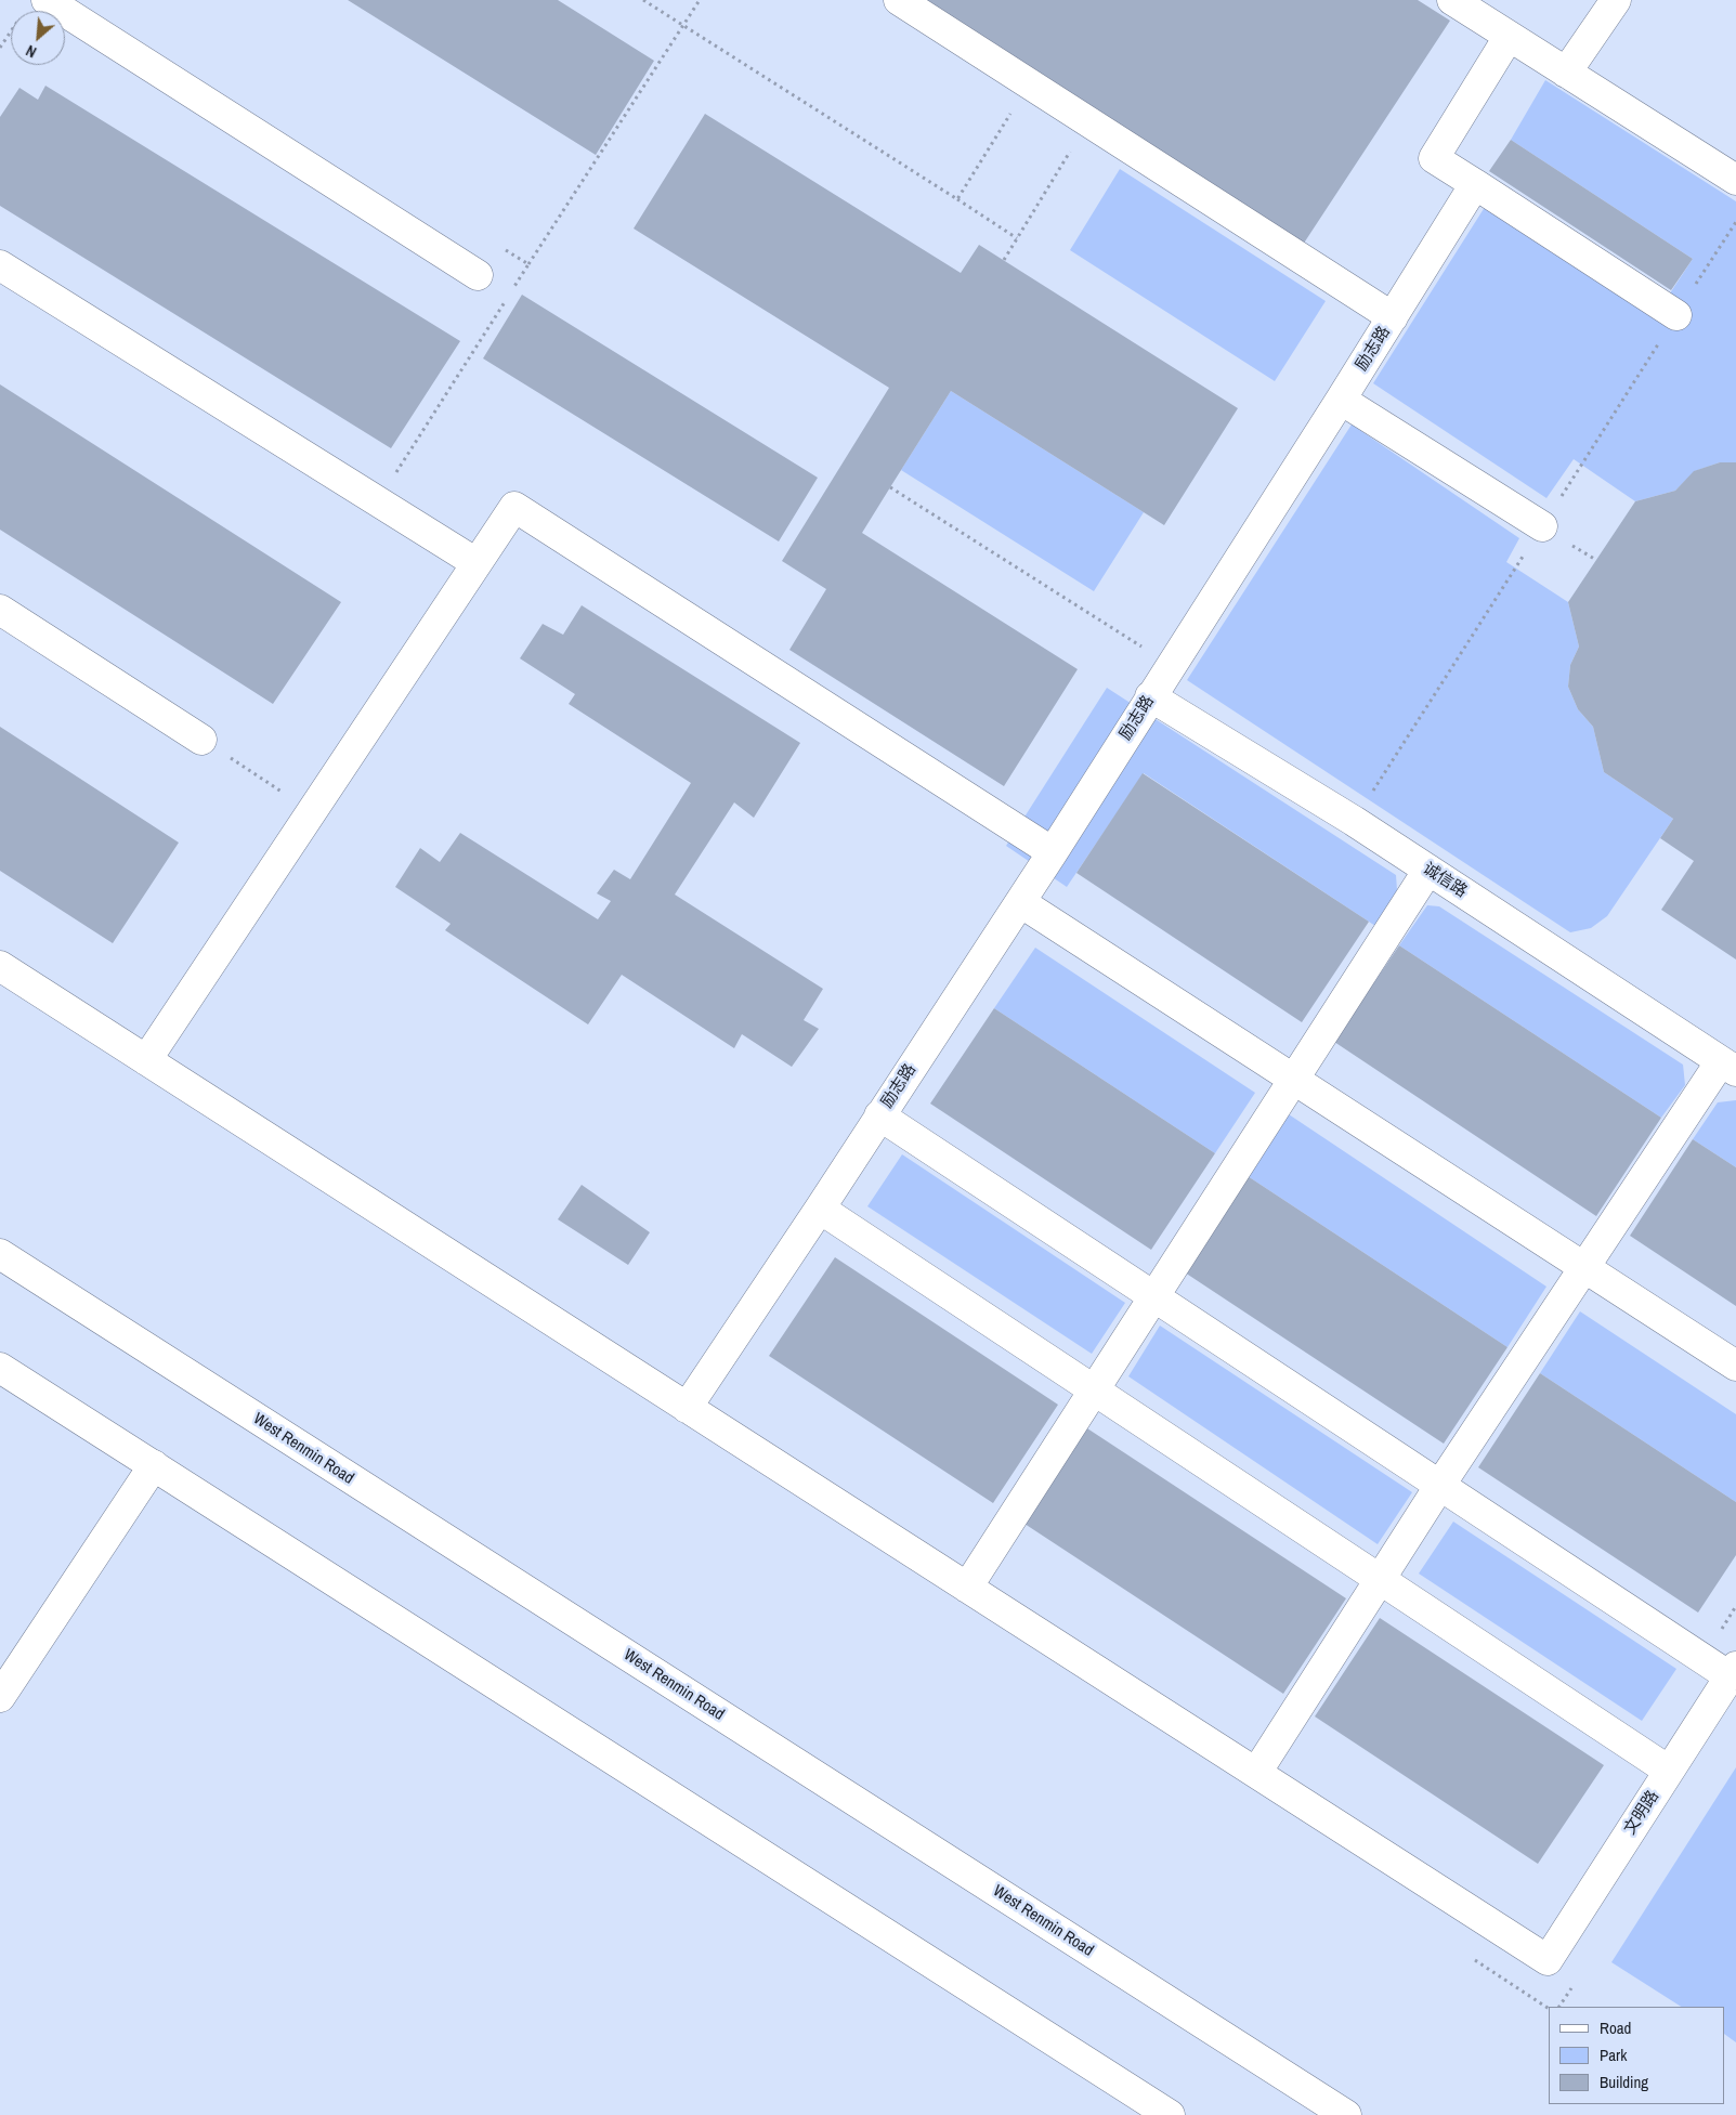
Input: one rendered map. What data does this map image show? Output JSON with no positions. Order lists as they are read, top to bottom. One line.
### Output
{"streets":{"street":["励志路","诚信路","West Renmin Road","文明路"]},"crossings":[["励志路","诚信路"]],"legend":["Road","Park","Building"],"north":"bottom left"}
